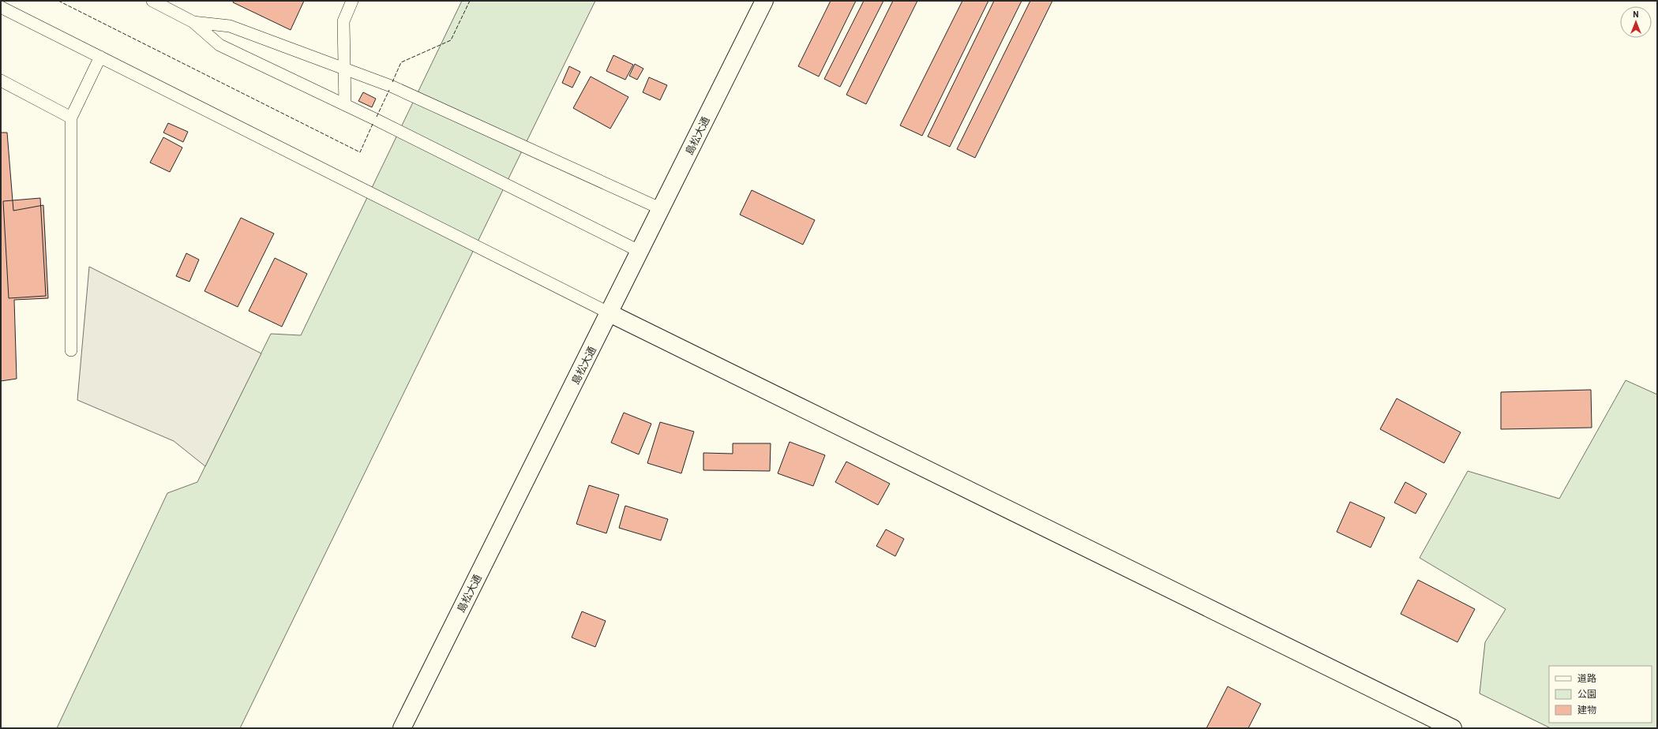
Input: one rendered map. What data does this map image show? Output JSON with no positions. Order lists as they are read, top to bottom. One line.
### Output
{"streets":{"street":["島松大通"]},"legend":["道路","公園","建物"],"north":"top"}
